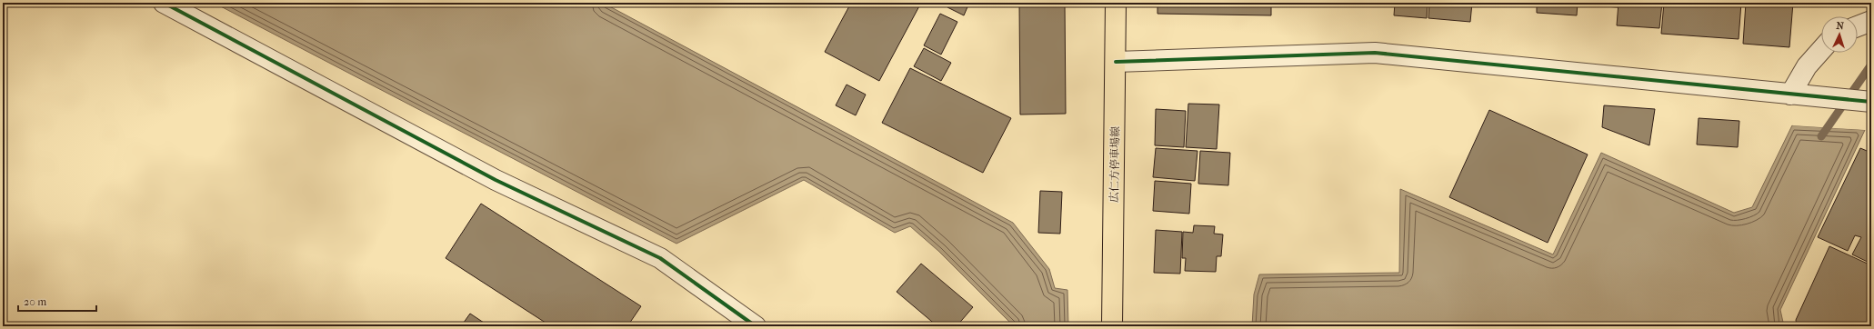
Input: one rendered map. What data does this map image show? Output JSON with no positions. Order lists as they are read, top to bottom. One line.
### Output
{"streets":{"main road":["広仁方停車場線"]},"scale_bar":"20 m","north":"top"}
